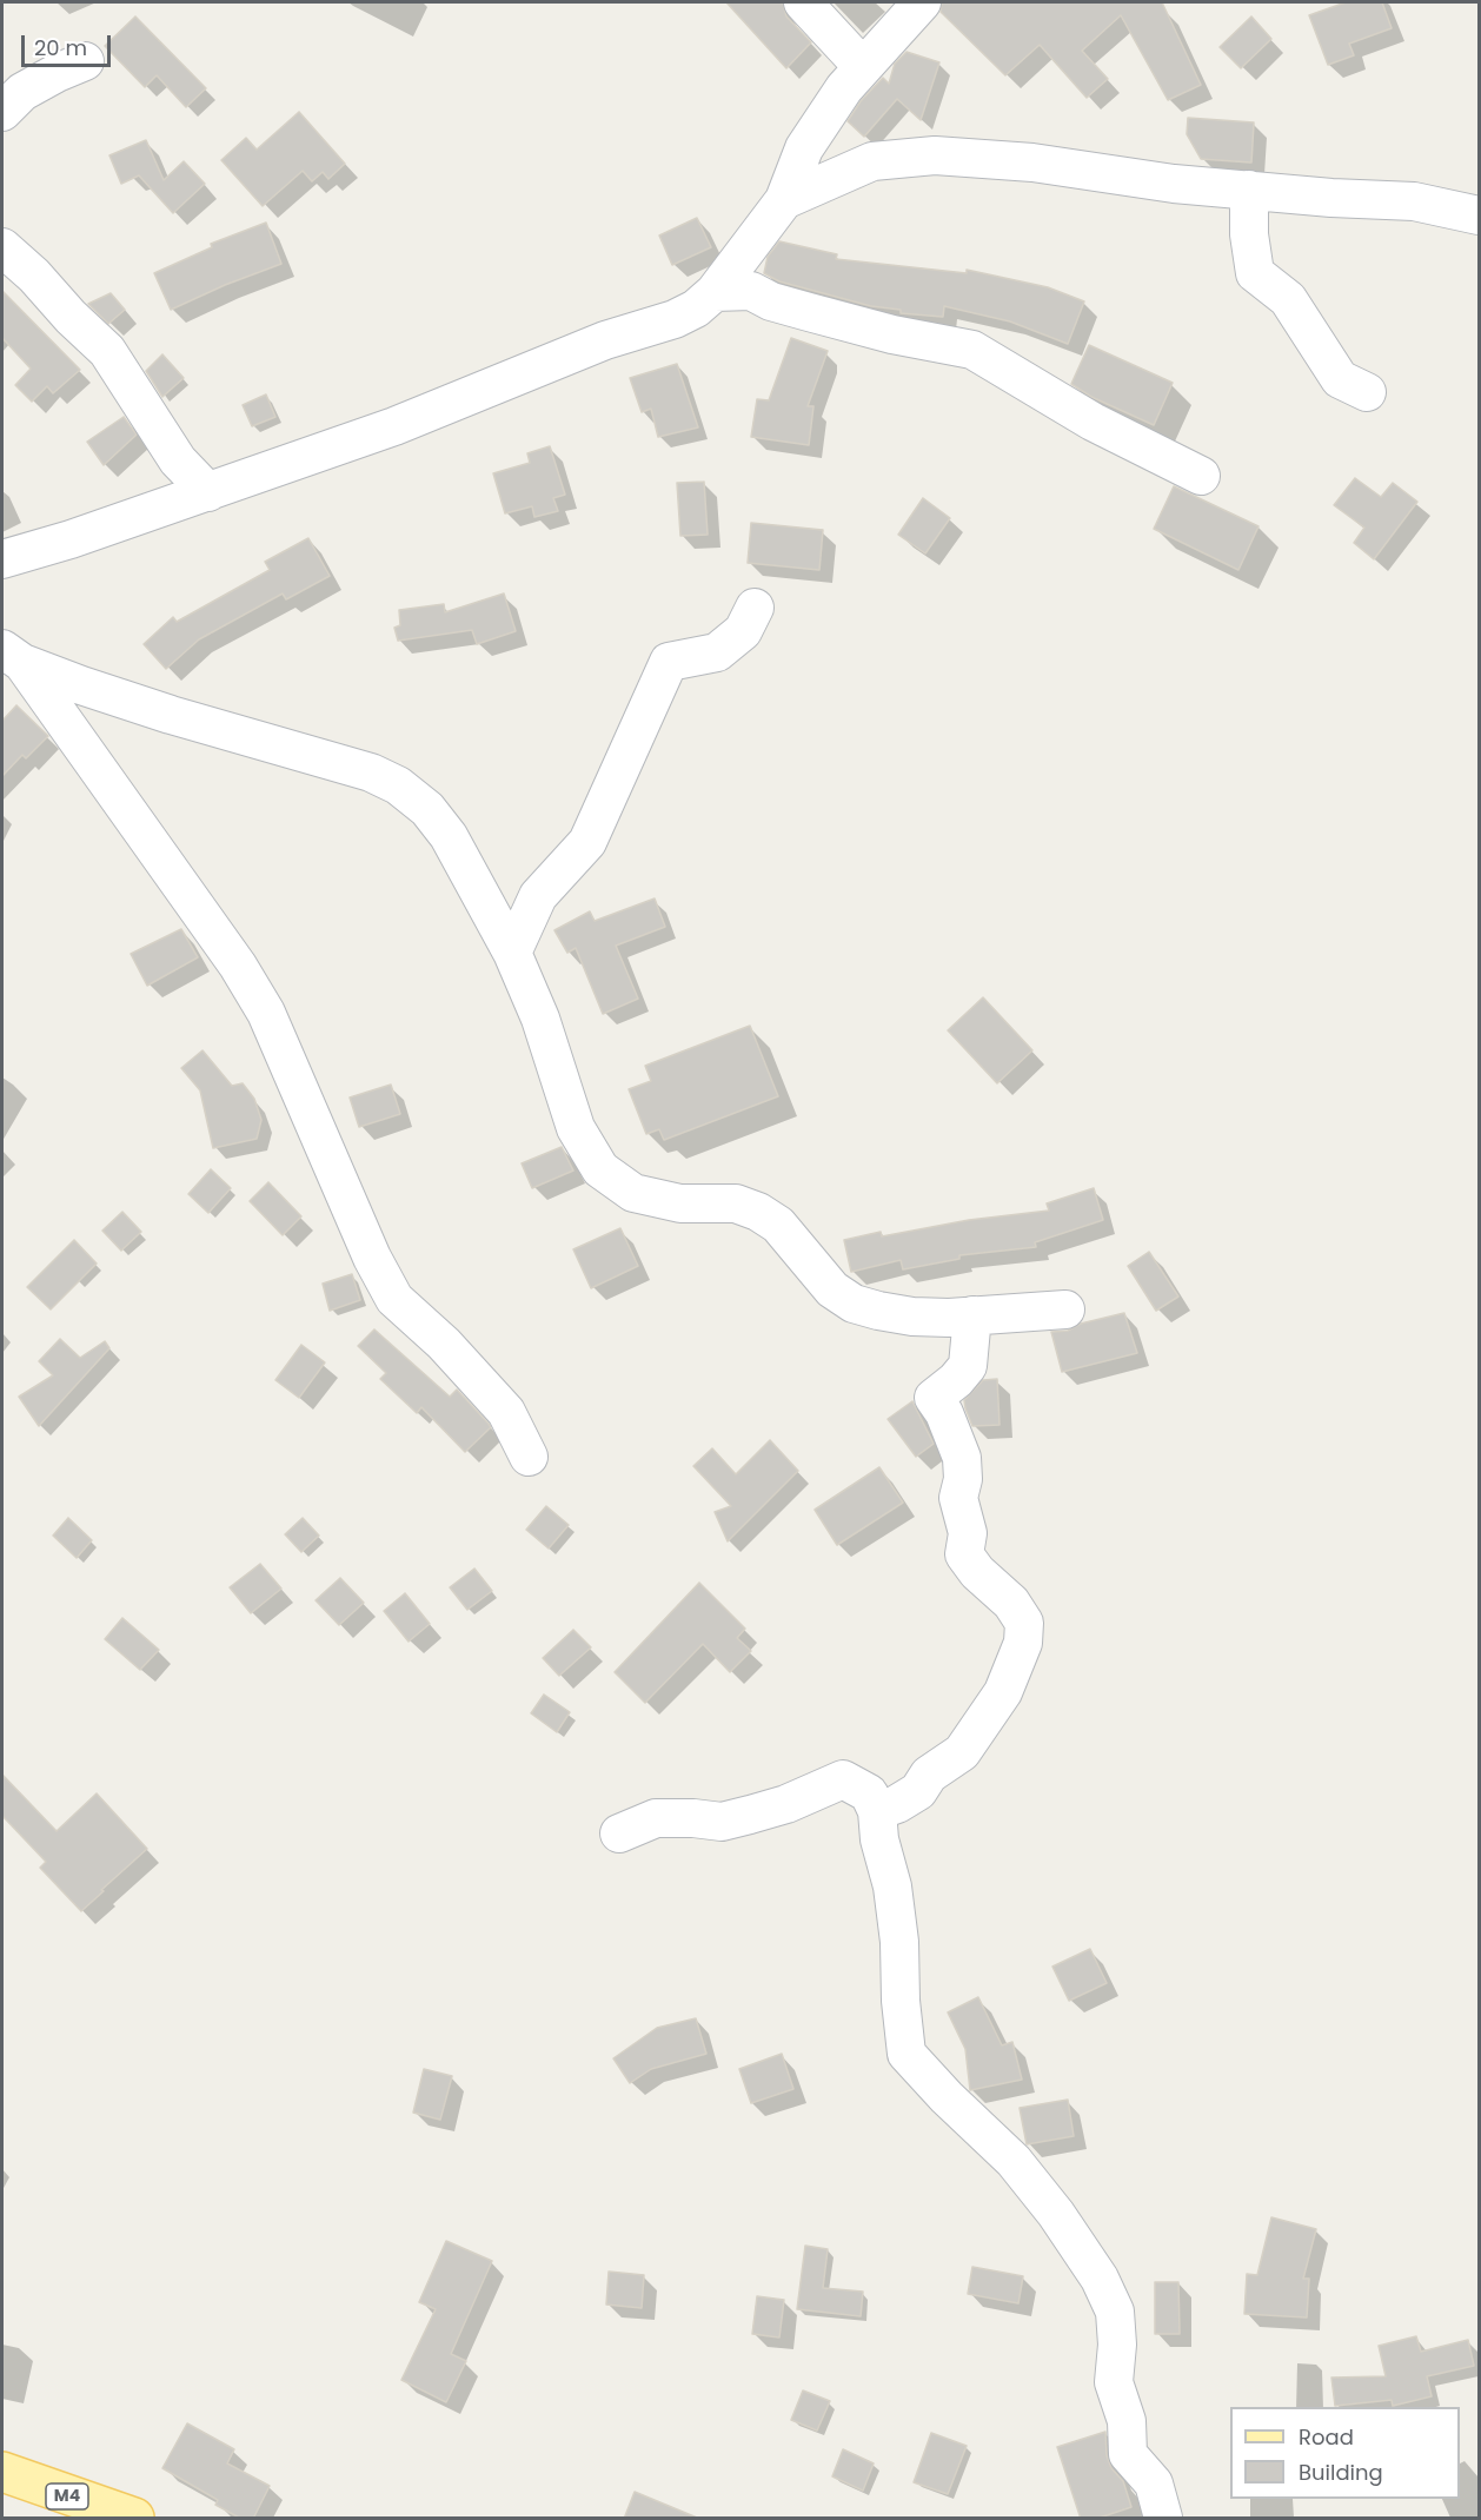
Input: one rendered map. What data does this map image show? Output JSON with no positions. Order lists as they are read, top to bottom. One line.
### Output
{"streets":{"main road":["M4"]},"legend":["Road","Building"],"scale_bar":"20 m"}
